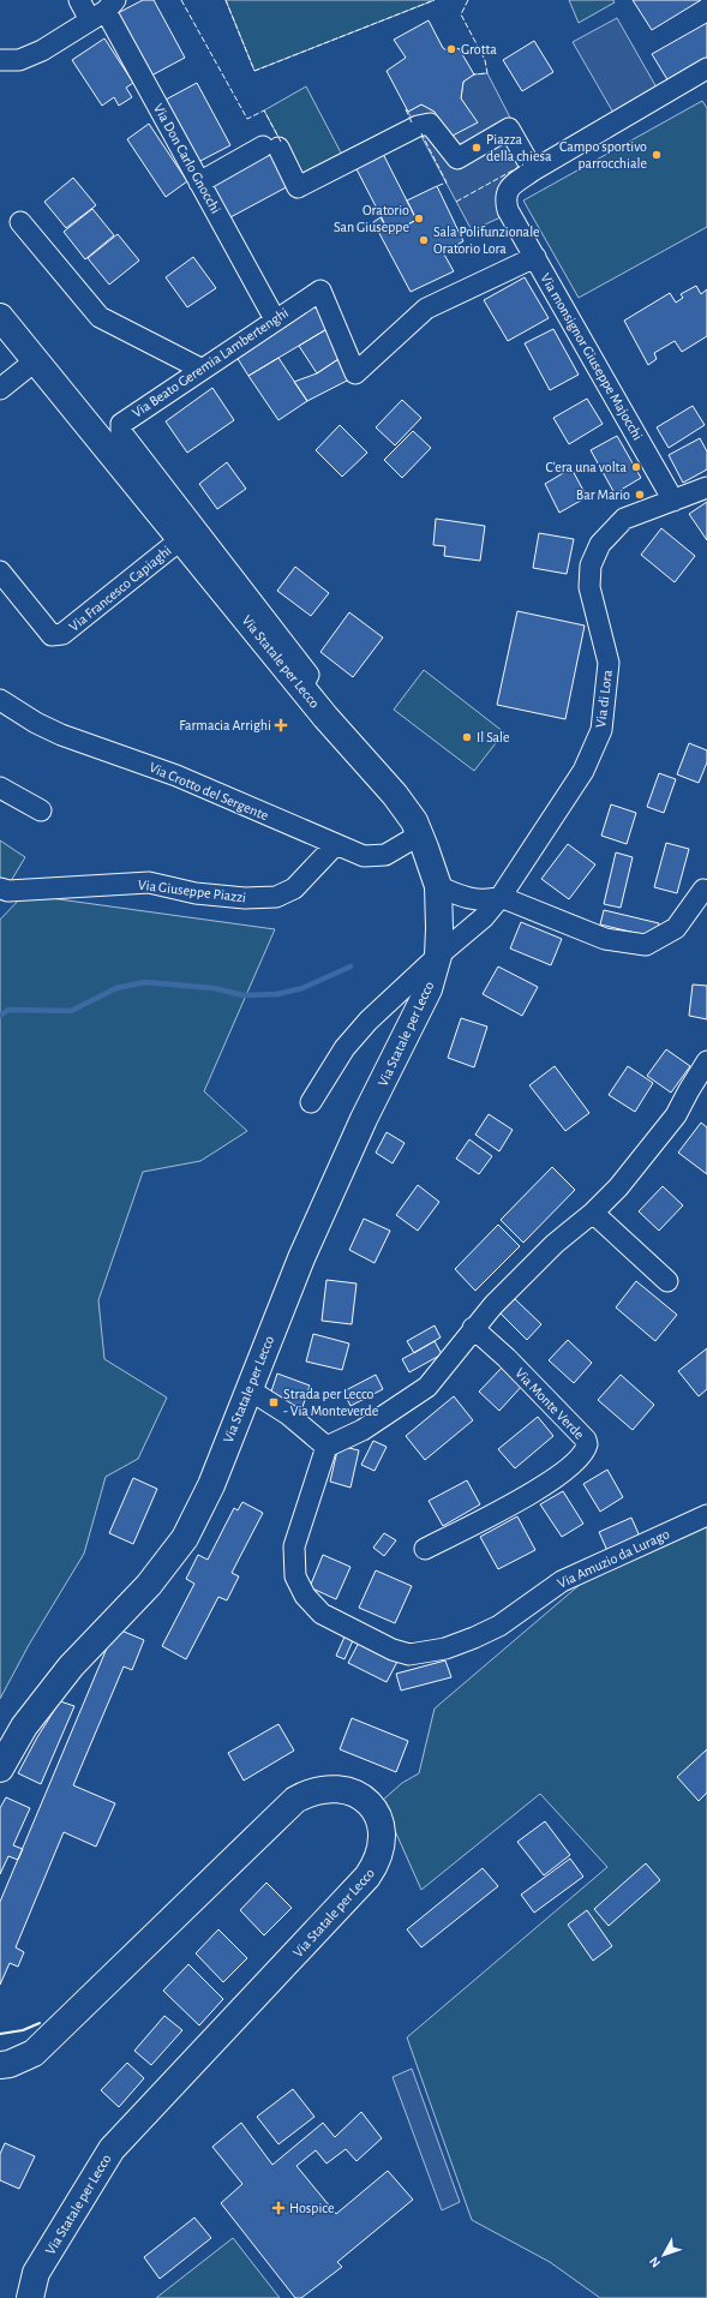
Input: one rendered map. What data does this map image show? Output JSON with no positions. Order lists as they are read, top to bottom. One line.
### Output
{"streets":{"main road":["Via Statale per Lecco"],"street":["Via Don Carlo Gnocchi","Via monsignor Giuseppe Majocchi","Via Beato Geremia Lambertenghi","Via Francesco Capiaghi","Via di Lora","Via Crotto del Sergente","Via Giuseppe Piazzi","Via Monte Verde","Via Amuzio da Lurago"]},"crossings":[["Via Don Carlo Gnocchi","Via Beato Geremia Lambertenghi"],["Via monsignor Giuseppe Majocchi","Via Beato Geremia Lambertenghi"],["Via monsignor Giuseppe Majocchi","Via di Lora"],["Via Beato Geremia Lambertenghi","Via Statale per Lecco"],["Via Francesco Capiaghi","Via Statale per Lecco"],["Via Statale per Lecco","Via di Lora"],["Via Statale per Lecco","Via Crotto del Sergente"],["Via Crotto del Sergente","Via Giuseppe Piazzi"]],"places":{"other":["Grotta","Piazza della chiesa","Campo sportivo parrocchiale","Oratorio San Giuseppe","Sala Polifunzionale Oratorio Lora","C'era una volta","Bar Mario","Il Sale"],"health":["Farmacia Arrighi","Hospice"],"transit":["Strada per Lecco - Via Monteverde"]},"north":"bottom left"}
